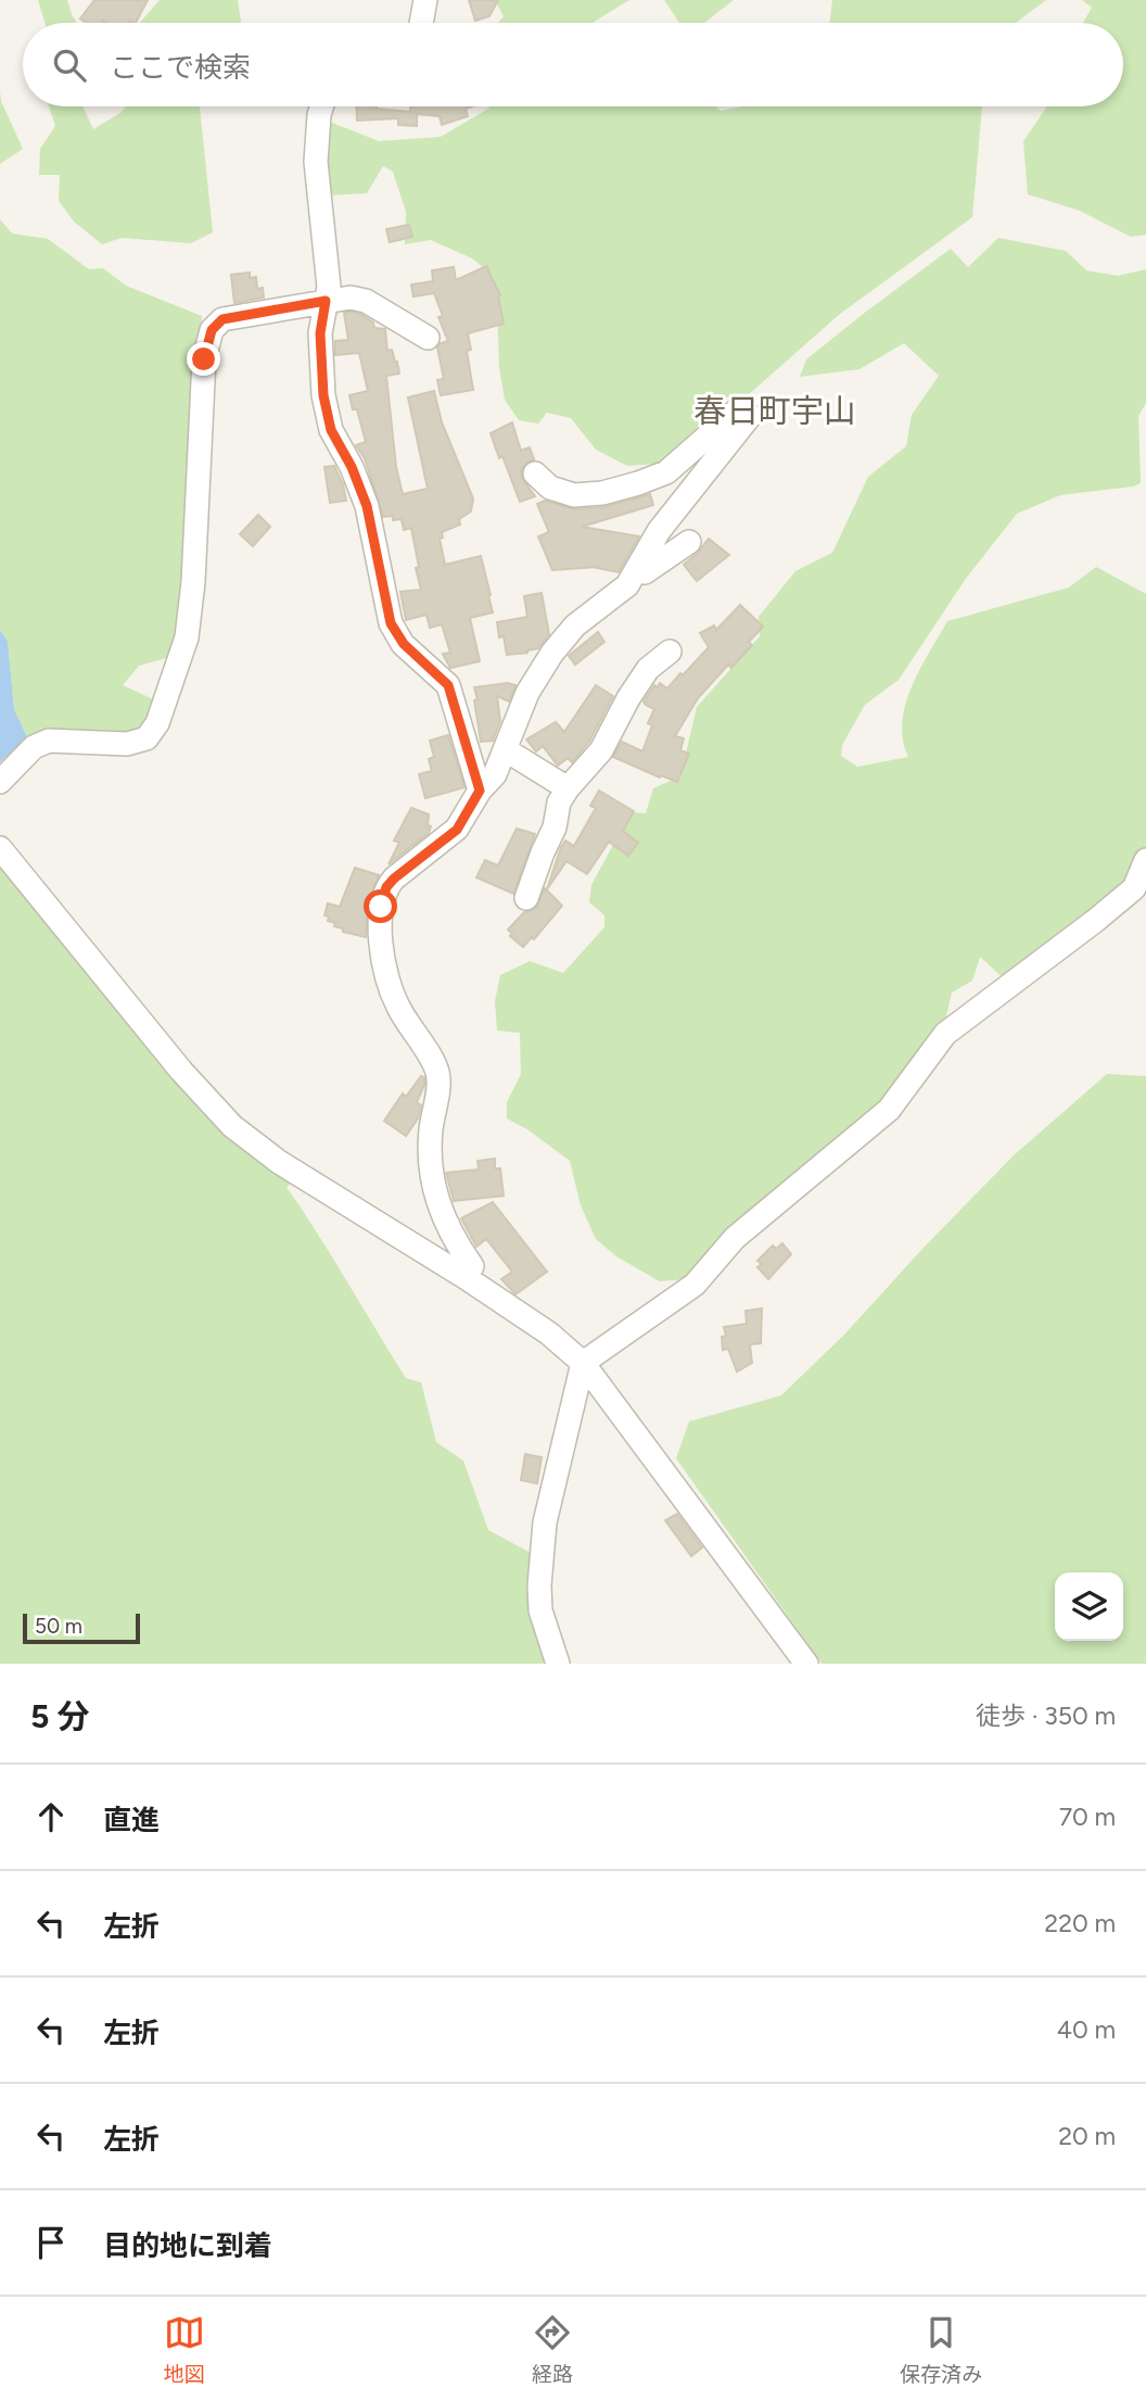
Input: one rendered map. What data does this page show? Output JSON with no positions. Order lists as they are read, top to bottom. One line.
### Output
{"districts":["春日町宇山"],"scale_bar":"50 m","page":{"search":"ここで検索","scale":"50 m","heading":["5 分","徒歩 · 350 m"],"list":[["直進","70 m"],["左折","220 m"],["左折","40 m"],["左折","20 m"],"目的地に到着"],"nav":["地図","経路","保存済み"]}}
